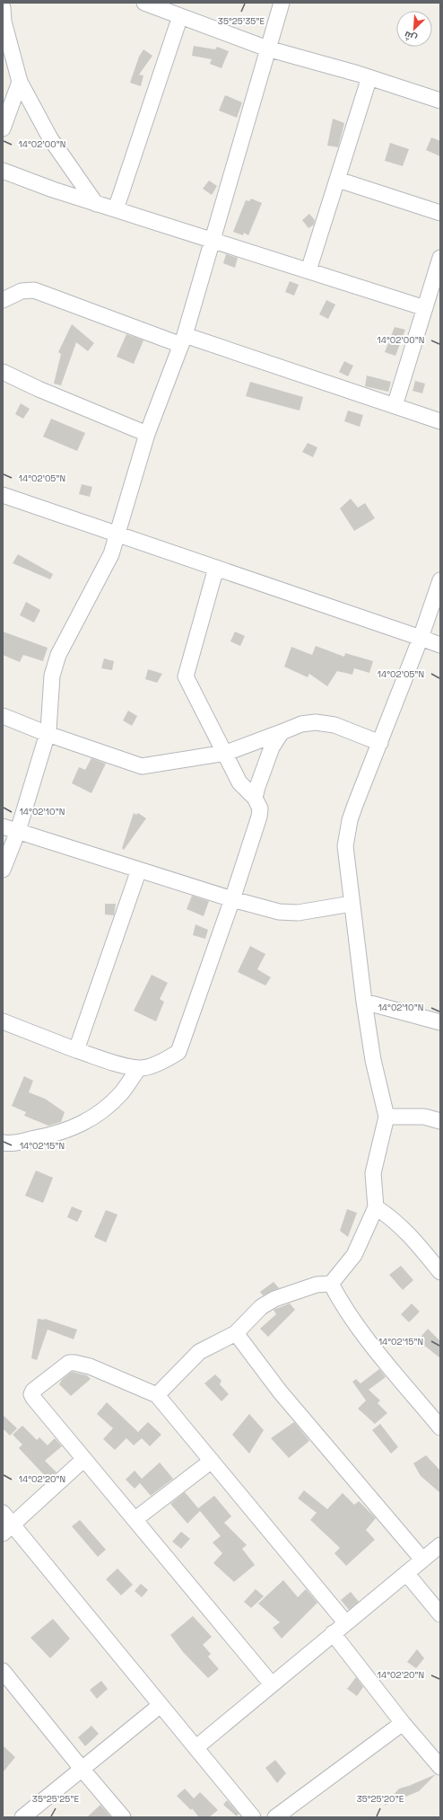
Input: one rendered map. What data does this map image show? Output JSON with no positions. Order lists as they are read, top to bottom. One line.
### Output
{"north":"bottom left","coordinates":["35°25'35\"E","14°02'00\"N","14°02'05\"N","14°02'10\"N","14°02'15\"N","14°02'20\"N","35°25'25\"E","35°25'20\"E"]}
